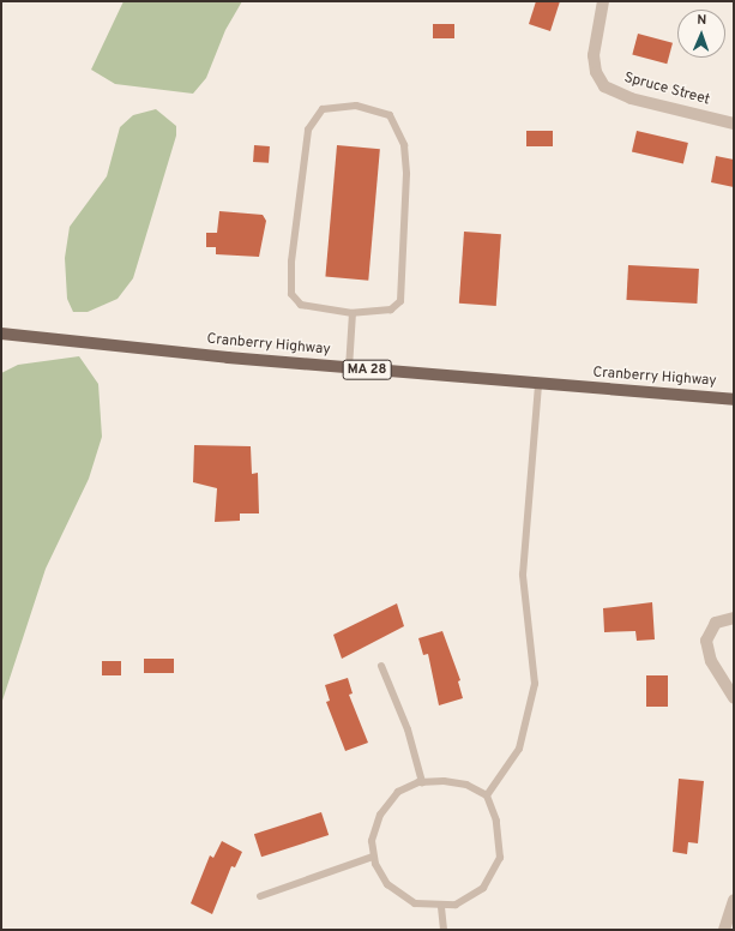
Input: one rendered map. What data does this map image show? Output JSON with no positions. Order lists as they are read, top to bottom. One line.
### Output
{"streets":{"main road":["Cranberry Highway","MA 28"],"street":["Spruce Street"]},"north":"top"}
